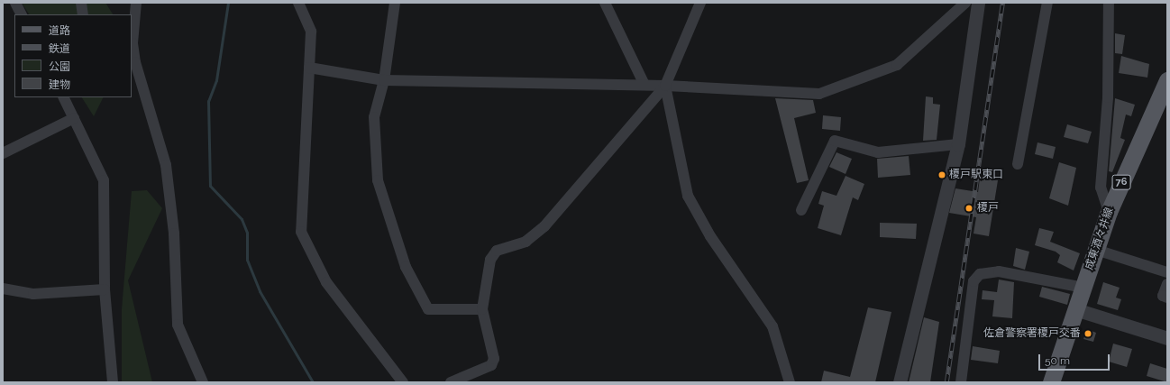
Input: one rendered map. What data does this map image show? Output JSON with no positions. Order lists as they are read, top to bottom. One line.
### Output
{"streets":{"main road":["76","成東酒々井線"]},"places":["榎戸駅東口","榎戸","佐倉警察署榎戸交番"],"legend":["道路","鉄道","公園","建物"],"scale_bar":"50 m"}
